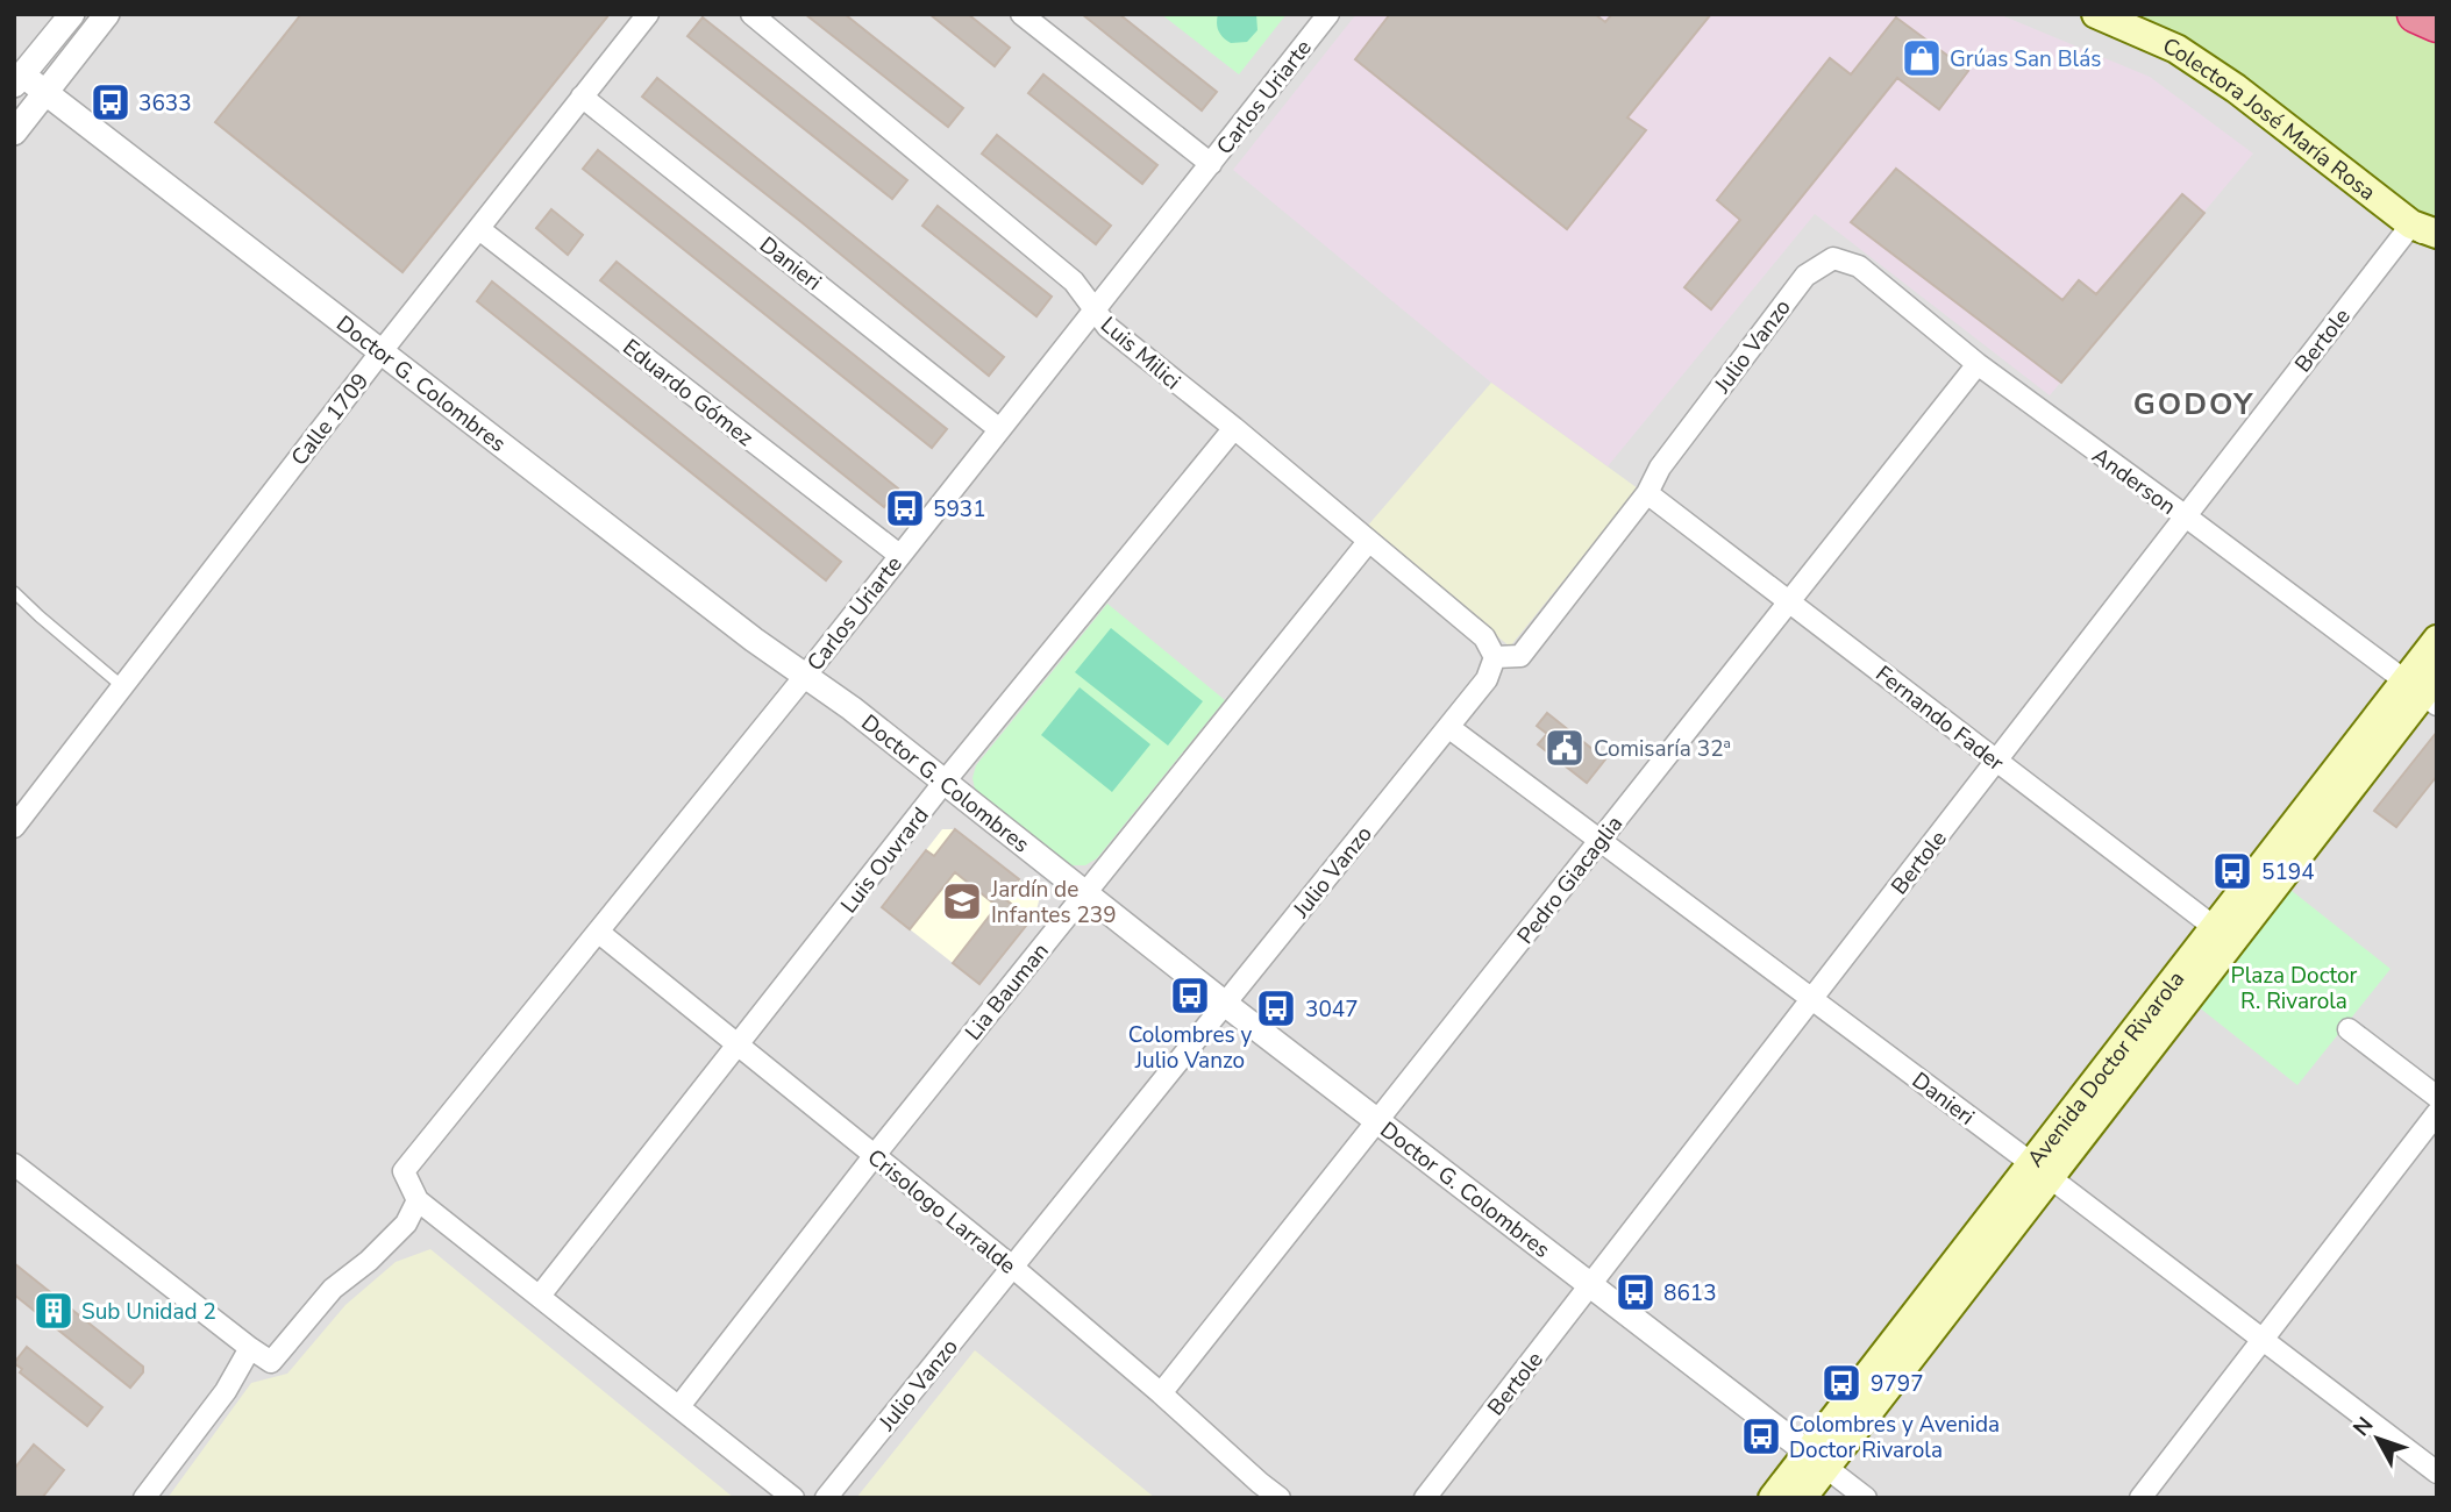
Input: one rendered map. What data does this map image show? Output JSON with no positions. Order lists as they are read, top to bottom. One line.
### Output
{"streets":{"main road":["Colectora José María Rosa","Avenida Doctor Rivarola"],"street":["Carlos Uriarte","Danieri","Bertole","Julio Vanzo","Luis Milici","Doctor G. Colombres","Eduardo Gómez","Calle 1709","Anderson","Fernando Fader","Luis Ouvrard","Pedro Giacaglia","Lia Bauman","Crisologo Larralde"]},"crossings":[["Carlos Uriarte","Danieri"],["Carlos Uriarte","Luis Milici"],["Carlos Uriarte","Doctor G. Colombres"],["Carlos Uriarte","Eduardo Gómez"],["Carlos Uriarte","Crisologo Larralde"],["Colectora José María Rosa","Bertole"],["Danieri","Bertole"],["Danieri","Julio Vanzo"],["Danieri","Calle 1709"],["Danieri","Pedro Giacaglia"],["Danieri","Avenida Doctor Rivarola"],["Bertole","Doctor G. Colombres"],["Bertole","Anderson"],["Bertole","Fernando Fader"],["Julio Vanzo","Luis Milici"],["Julio Vanzo","Doctor G. Colombres"],["Julio Vanzo","Anderson"],["Julio Vanzo","Fernando Fader"],["Julio Vanzo","Crisologo Larralde"],["Luis Milici","Luis Ouvrard"],["Luis Milici","Lia Bauman"],["Doctor G. Colombres","Calle 1709"],["Doctor G. Colombres","Luis Ouvrard"],["Doctor G. Colombres","Pedro Giacaglia"],["Doctor G. Colombres","Lia Bauman"],["Doctor G. Colombres","Avenida Doctor Rivarola"],["Eduardo Gómez","Calle 1709"],["Anderson","Pedro Giacaglia"],["Anderson","Avenida Doctor Rivarola"],["Fernando Fader","Pedro Giacaglia"],["Fernando Fader","Avenida Doctor Rivarola"],["Luis Ouvrard","Crisologo Larralde"],["Pedro Giacaglia","Crisologo Larralde"],["Lia Bauman","Crisologo Larralde"]],"districts":["GODOY"],"parks":["Plaza Doctor R. Rivarola"],"places":{"shop":["Grúas San Blás"],"bus stop":["3633","5931","5194","Colombres y Julio Vanzo","3047","8613","9797","Colombres y Avenida Doctor Rivarola"],"public building":["Comisaría 32ª"],"school or university":["Jardín de Infantes 239"],"building":["Sub Unidad 2"]},"north":"top left"}
